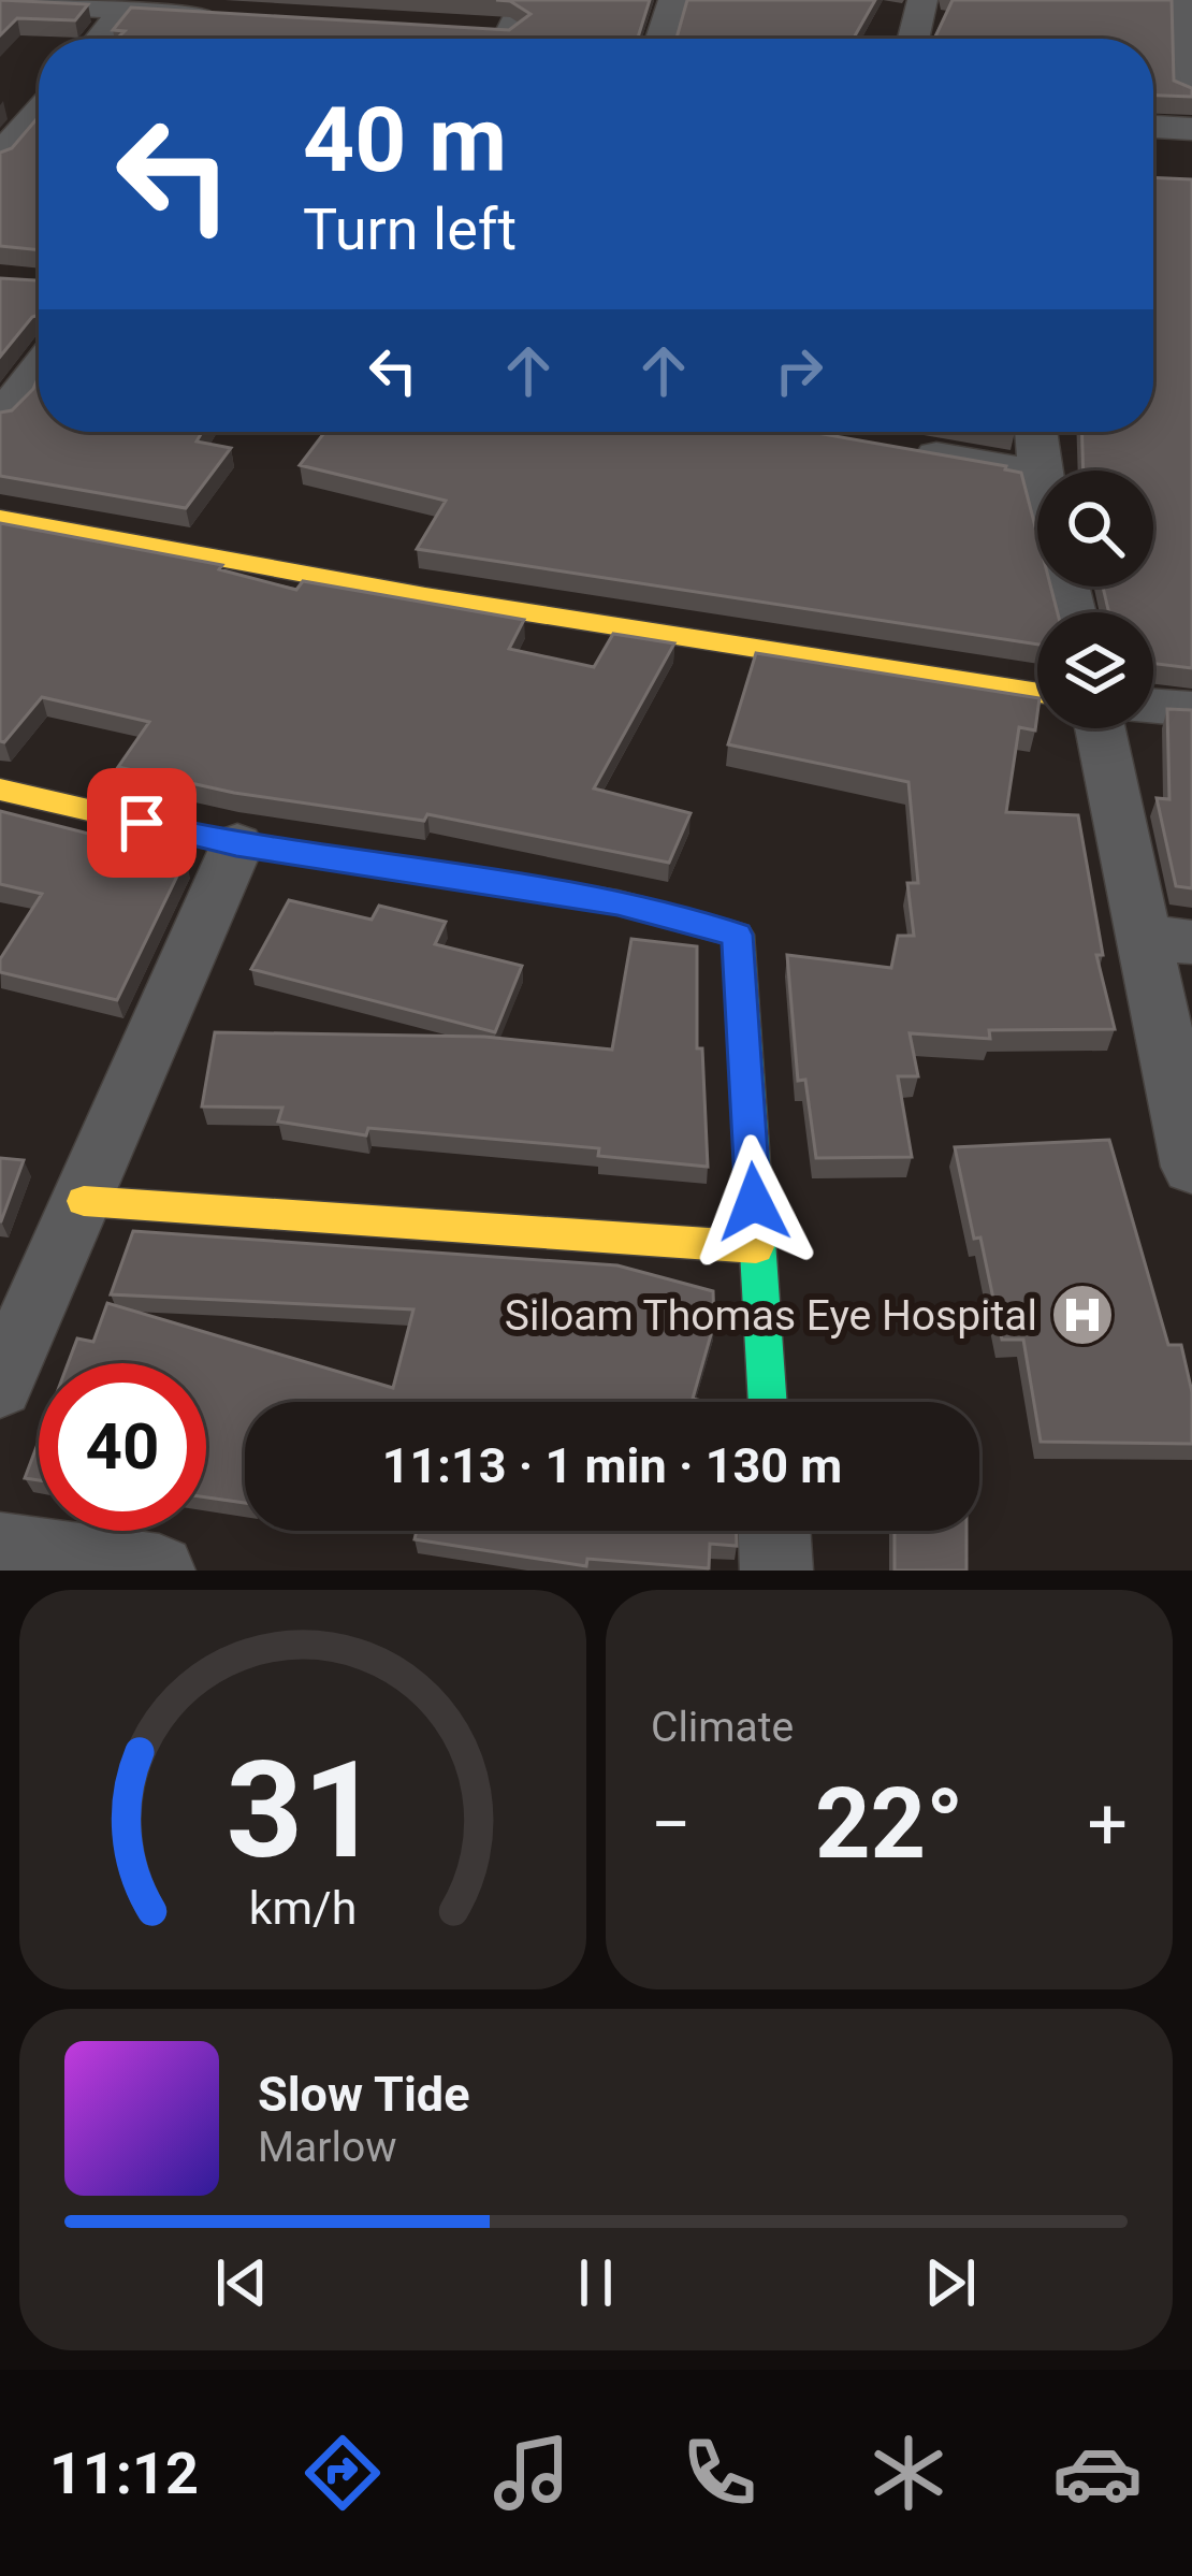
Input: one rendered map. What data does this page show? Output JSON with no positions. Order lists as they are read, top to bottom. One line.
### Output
{"places":{"hospital":["Siloam Thomas Eye Hospital"]},"page":{"turn":["40 m","Turn left"],"limit":"40","trip":"11:13 · 1 min · 130 m","tile":"Climate","heat":["−","22°","+"],"song":["Slow Tide","Marlow"],"tabs":"11:12","gauge":["31","km/h"]}}
